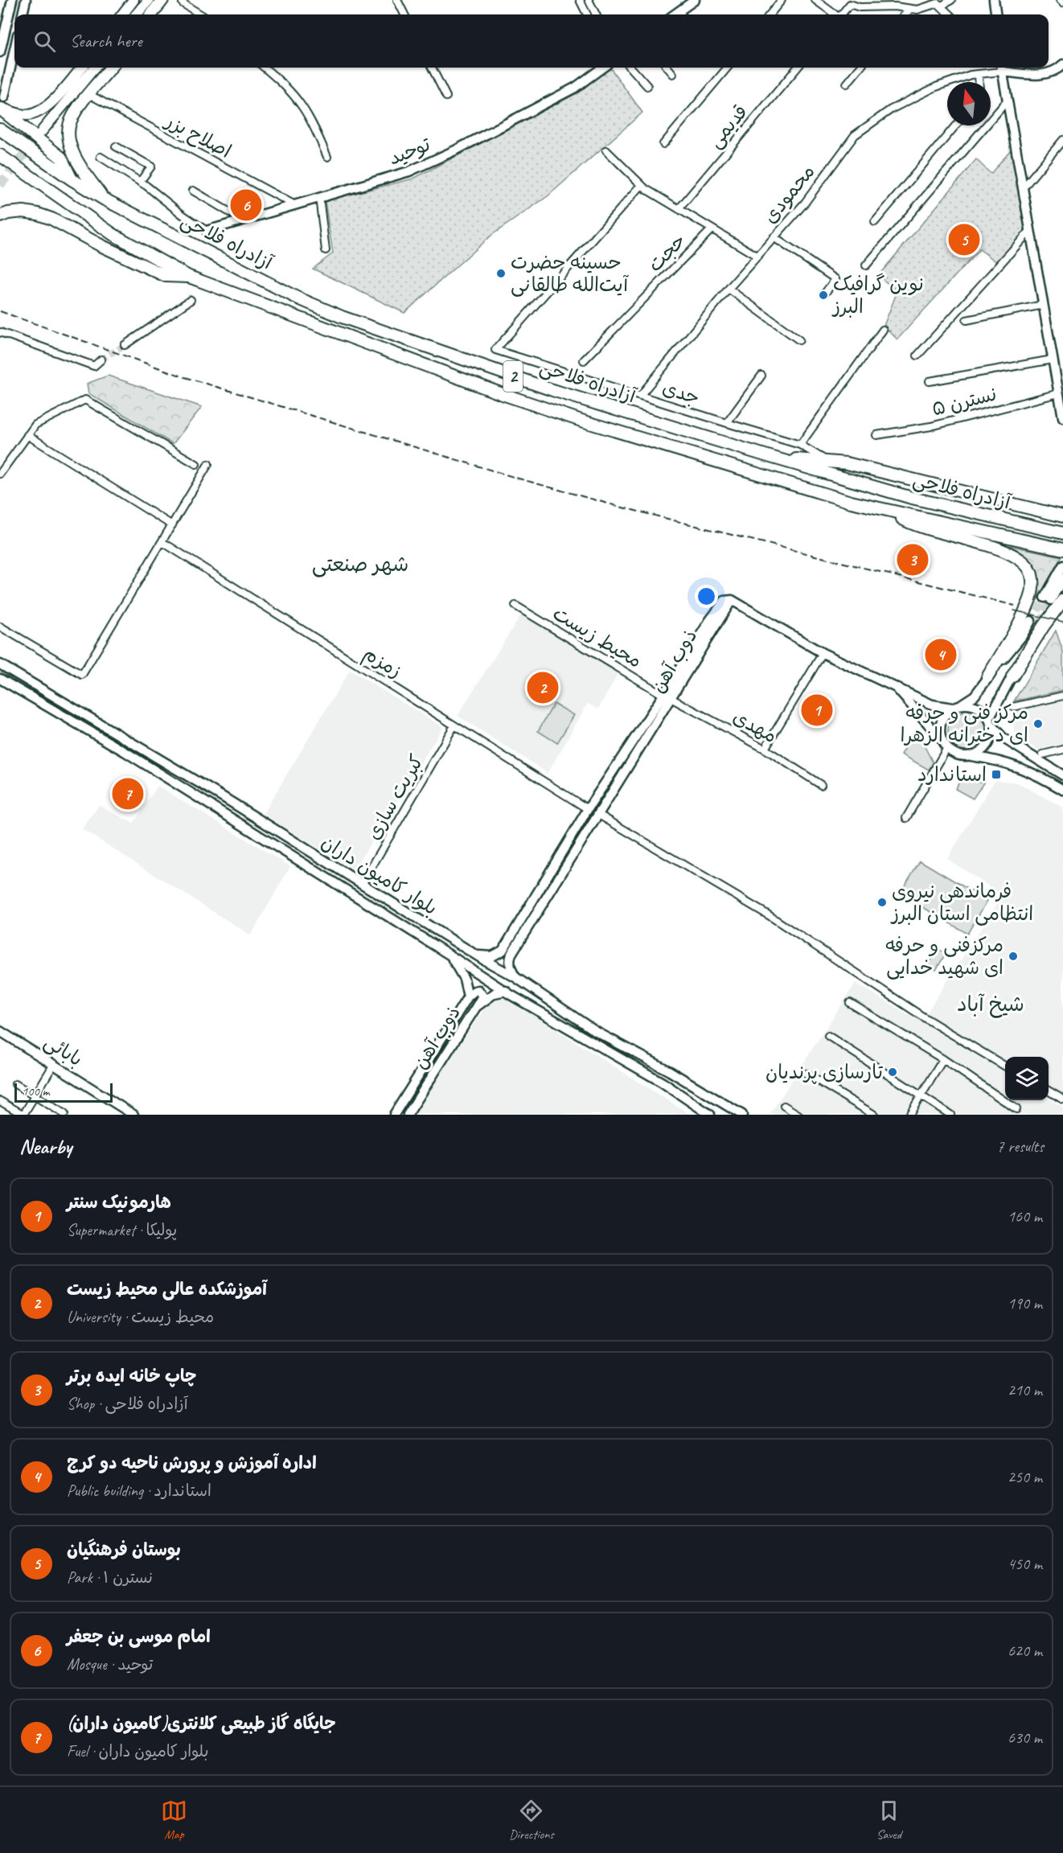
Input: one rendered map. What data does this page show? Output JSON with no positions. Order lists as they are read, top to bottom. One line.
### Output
{"streets":{"highway":["آزادراه فلاحی","2"],"main road":["توحید","ذوب آهن","بلوار کامیون داران","بابائی"],"street":["قدیمی","اصلاح بزر","محمودی","حجت","جدی","نسترن ۵","محیط زیست","زمزم","مهدی","کبریت سازی"]},"crossings":[["اصلاح بزر","توحید"],["محمودی","جدی"],["محیط زیست","ذوب آهن"],["محیط زیست","مهدی"],["ذوب آهن","زمزم"],["ذوب آهن","مهدی"],["ذوب آهن","بلوار کامیون داران"],["زمزم","کبریت سازی"],["کبریت سازی","بلوار کامیون داران"]],"districts":["شهر صنعتی","شیخ آباد"],"places":{"other":["حسینه حضرت آیت‌الله طالقانی","نوین گرافیک البرز","مرکز فنی و حرفه ای دخترانه الزهرا","فرماندهی نیروی انتظامی استان البرز","مرکزفنی و حرفه ای شهید خدایی","تارسازی پرندیان"],"transit":["استاندارد"]},"scale_bar":"100 m","north":"top","page":{"search":"Search here","pins":["6","5","3","4","2","1","7"],"scale":"100 m","heading":["Nearby","7 results"],"list":[{"mark":"1","name":"هارمونیک سنتر","note":"Supermarket · پولیکا","value":"160 m"},{"mark":"2","name":"آموزشکده عالی محیط زیست","note":"University · محیط زیست","value":"190 m"},{"mark":"3","name":"چاپ خانه ایده برتر","note":"Shop · آزادراه فلاحی","value":"210 m"},{"mark":"4","name":"اداره آموزش و پرورش ناحیه دو کرج","note":"Public building · استاندارد","value":"250 m"},{"mark":"5","name":"بوستان فرهنگیان","note":"Park · نسترن ۱","value":"450 m"},{"mark":"6","name":"امام موسی بن جعفر","note":"Mosque · توحید","value":"620 m"},{"mark":"7","name":"جایگاه گاز طبیعی کلانتری(کامیون داران)","note":"Fuel · بلوار کامیون داران","value":"630 m"}],"nav":["Map","Directions","Saved"]}}
